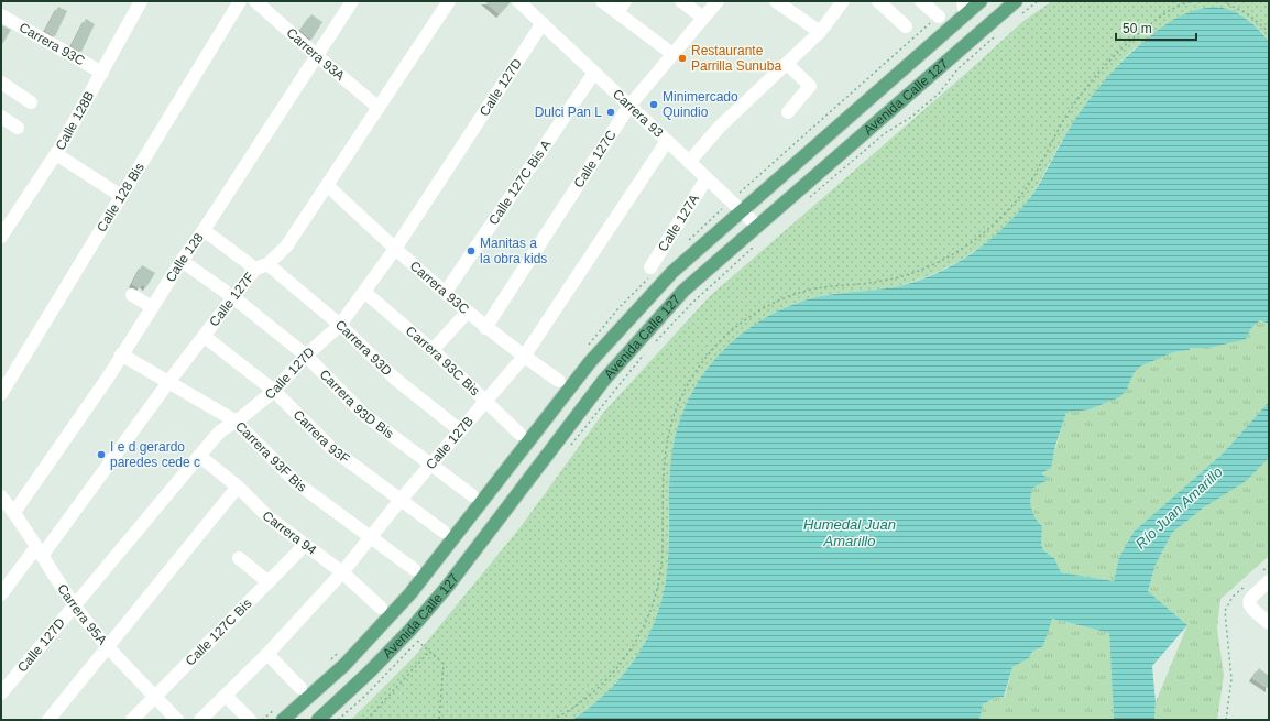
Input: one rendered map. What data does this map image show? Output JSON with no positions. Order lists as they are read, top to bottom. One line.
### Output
{"streets":{"main road":["Avenida Calle 127"],"street":["Carrera 93C","Carrera 93A","Calle 127D","Carrera 93","Calle 128B","Calle 127C","Calle 127C Bis A","Calle 128 Bis","Calle 127A","Calle 128","Calle 127F","Carrera 93D","Carrera 93C Bis","Carrera 93D Bis","Carrera 93F","Calle 127B","Carrera 93F Bis","Carrera 94","Carrera 95A","Calle 127C Bis"]},"crossings":[["Carrera 93C","Calle 127D"],["Carrera 93C","Calle 128B"],["Carrera 93C","Calle 127C"],["Carrera 93C","Calle 127C Bis A"],["Carrera 93C","Calle 127F"],["Carrera 93C","Calle 127B"],["Carrera 93A","Calle 128"],["Carrera 93A","Calle 127F"],["Calle 127D","Carrera 93"],["Calle 127D","Carrera 93D"],["Calle 127D","Carrera 93C Bis"],["Calle 127D","Carrera 93D Bis"],["Calle 127D","Carrera 93F"],["Calle 127D","Carrera 93F Bis"],["Calle 127D","Carrera 94"],["Calle 127D","Carrera 95A"],["Avenida Calle 127","Carrera 93"],["Carrera 93","Calle 127C"],["Carrera 93","Calle 127C Bis A"],["Carrera 93","Calle 127A"],["Carrera 93","Calle 127B"],["Calle 128","Carrera 93D"],["Calle 128","Carrera 93D Bis"],["Calle 128","Carrera 93F Bis"],["Calle 128","Carrera 95A"],["Calle 127F","Carrera 93D"],["Calle 127F","Carrera 93D Bis"],["Calle 127F","Carrera 93F"],["Calle 127F","Carrera 93F Bis"],["Calle 127F","Carrera 95A"],["Carrera 93D","Calle 127B"],["Carrera 93C Bis","Calle 127B"],["Carrera 93D Bis","Calle 127B"],["Carrera 93F","Calle 127B"],["Calle 127B","Carrera 93F Bis"],["Calle 127B","Carrera 94"],["Carrera 94","Calle 127C Bis"],["Carrera 95A","Calle 127C Bis"]],"water":["Río Juan Amarillo","Humedal Juan Amarillo"],"places":["Restaurante Parrilla Sunuba","Minimercado Quindio","Dulci Pan L","Manitas a la obra kids","I e d gerardo paredes cede c"],"scale_bar":"50 m"}
